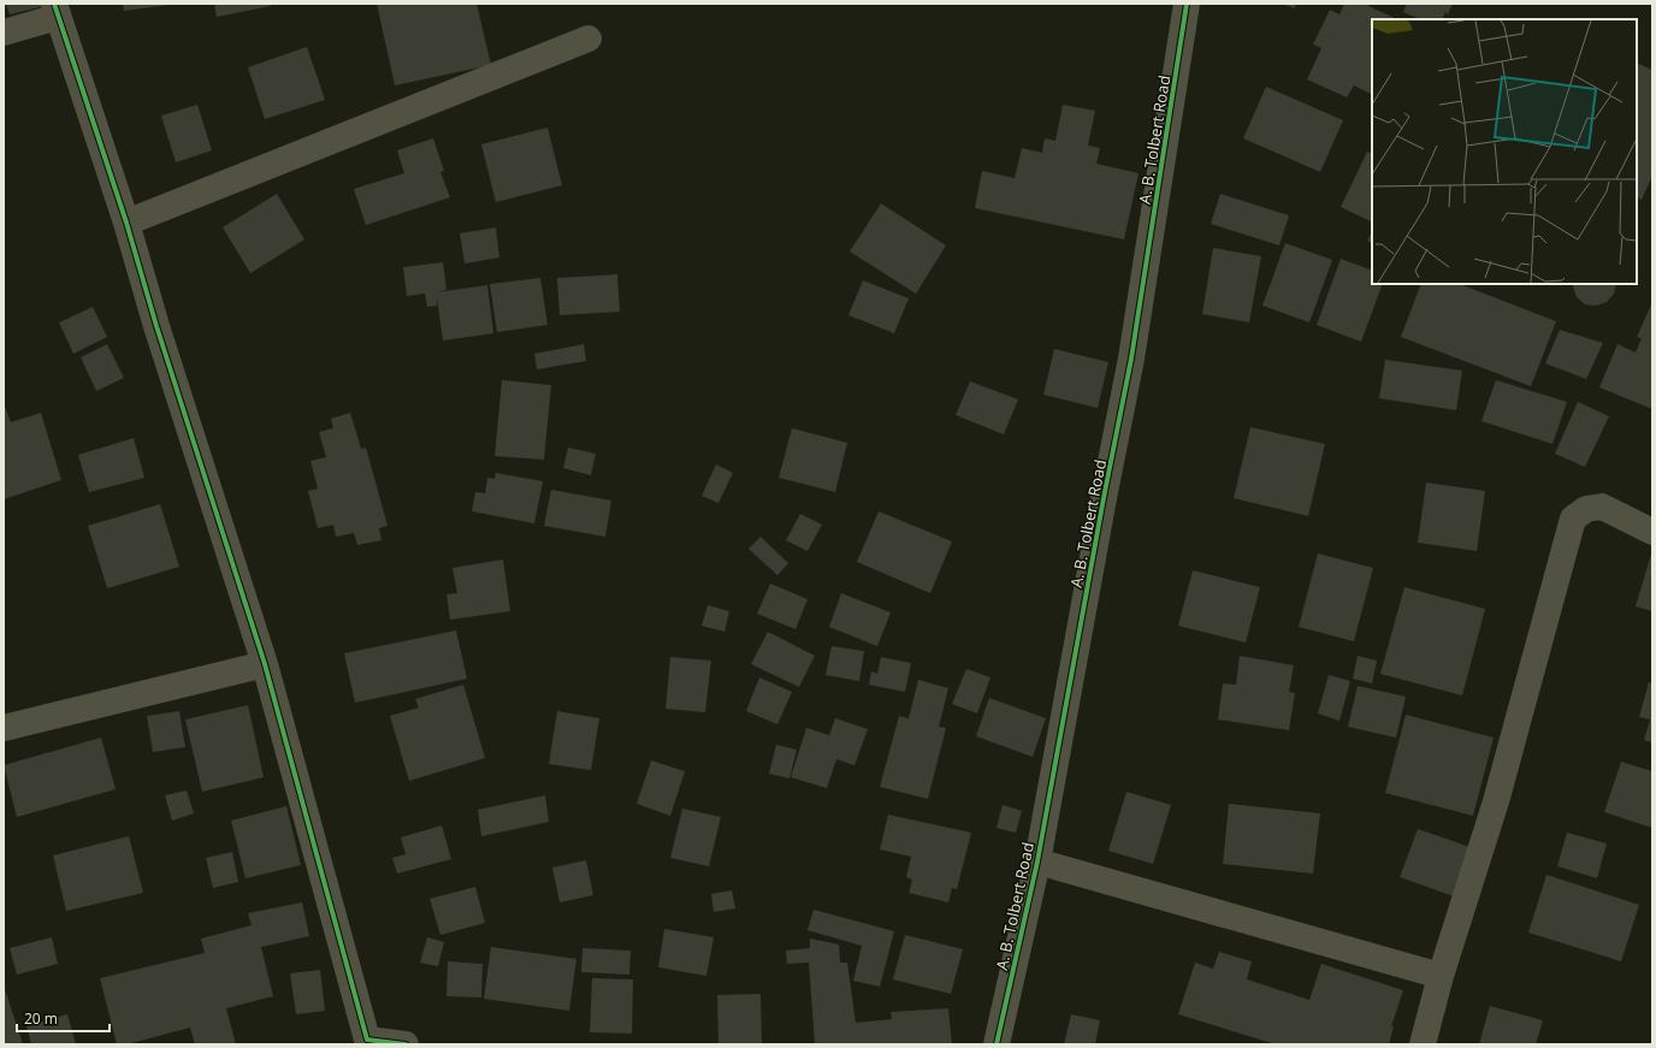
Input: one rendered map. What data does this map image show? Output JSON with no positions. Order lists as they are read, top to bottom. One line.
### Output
{"streets":{"street":["A. B. Tolbert Road"]},"scale_bar":"20 m"}
